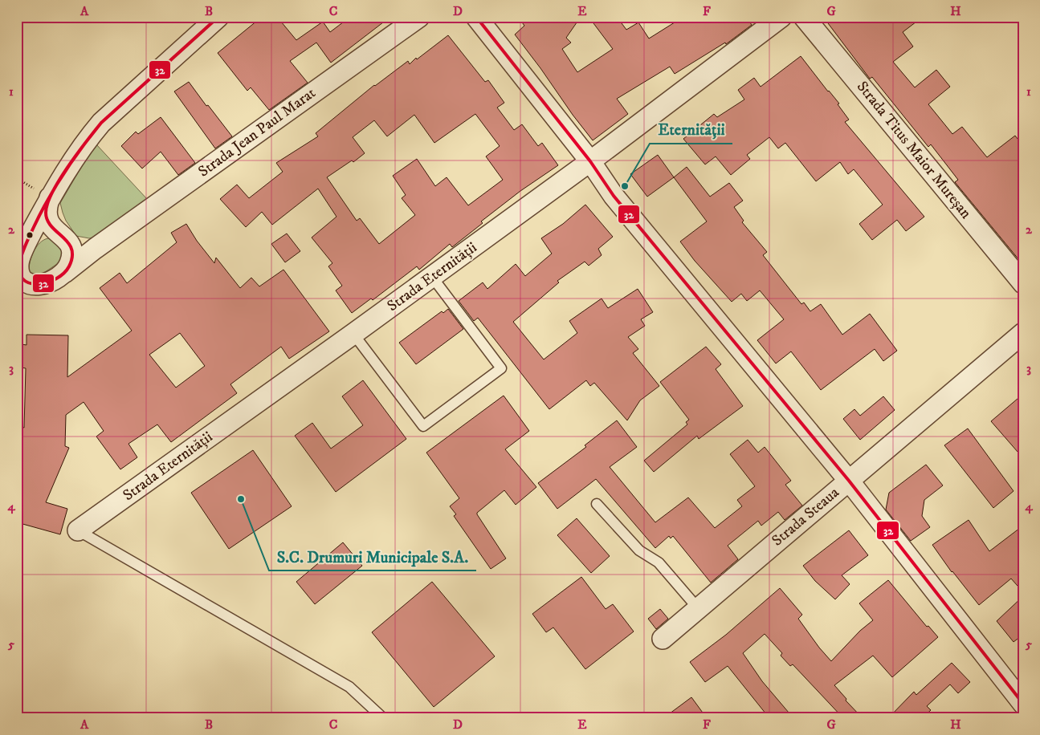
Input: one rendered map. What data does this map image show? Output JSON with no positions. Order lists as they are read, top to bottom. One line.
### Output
{"streets":{"street":["Strada Jean Paul Marat","Strada Titus Maior Mureșan","Strada Eternității","Strada Steaua"]},"places":["Eternității","S.C. Drumuri Municipale S.A."],"lines":["transit line 32"],"grid":{"columns":["A","B","C","D","E","F","G","H"],"rows":["1","2","3","4","5"]}}
